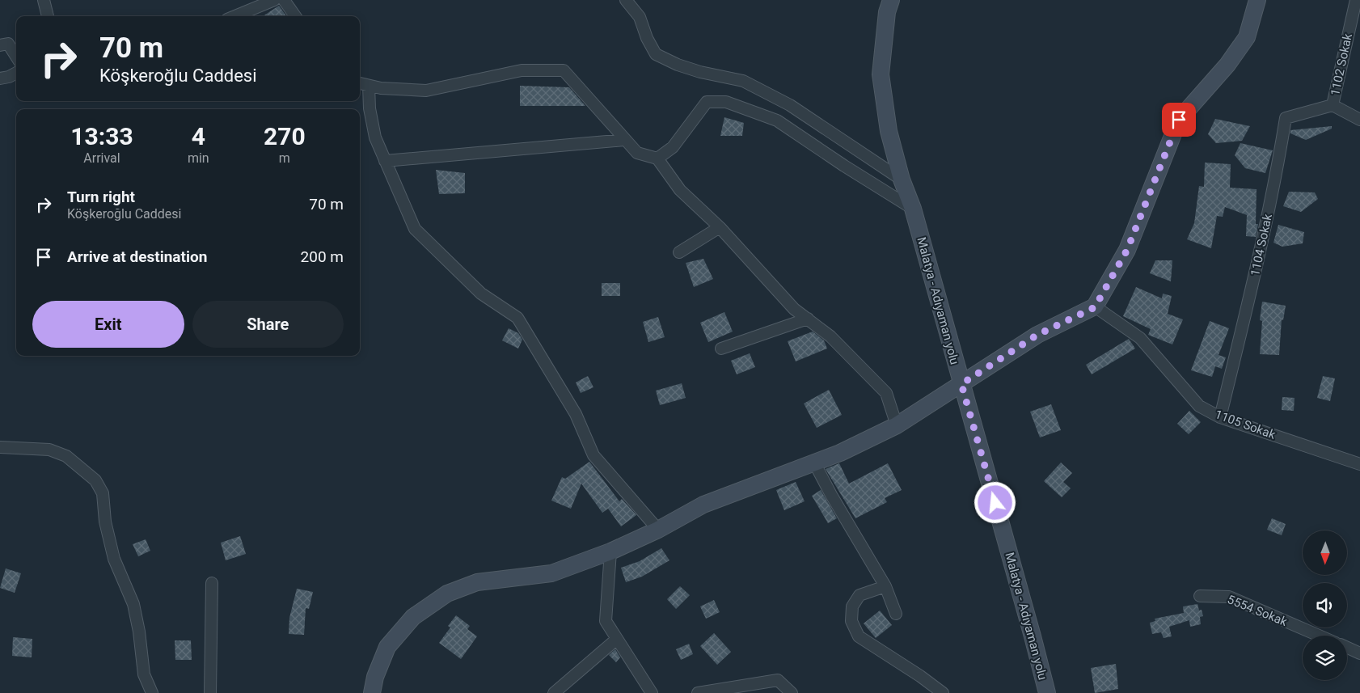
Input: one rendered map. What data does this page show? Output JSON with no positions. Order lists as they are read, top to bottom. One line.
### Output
{"streets":{"main road":["Malatya - Adıyaman yolu"],"street":["1102 Sokak","1104 Sokak","1105 Sokak","5554 Sokak"]},"crossings":[["1102 Sokak","1104 Sokak"],["1104 Sokak","1105 Sokak"]],"north":"bottom","page":{"turn":["70 m","Köşkeroğlu Caddesi"],"eta":["13:33","Arrival","4","min","270","m"],"list":[{"name":"Turn right","note":"Köşkeroğlu Caddesi","value":"70 m"},{"name":"Arrive at destination","value":"200 m"}],"buttons":["Exit","Share"]}}
